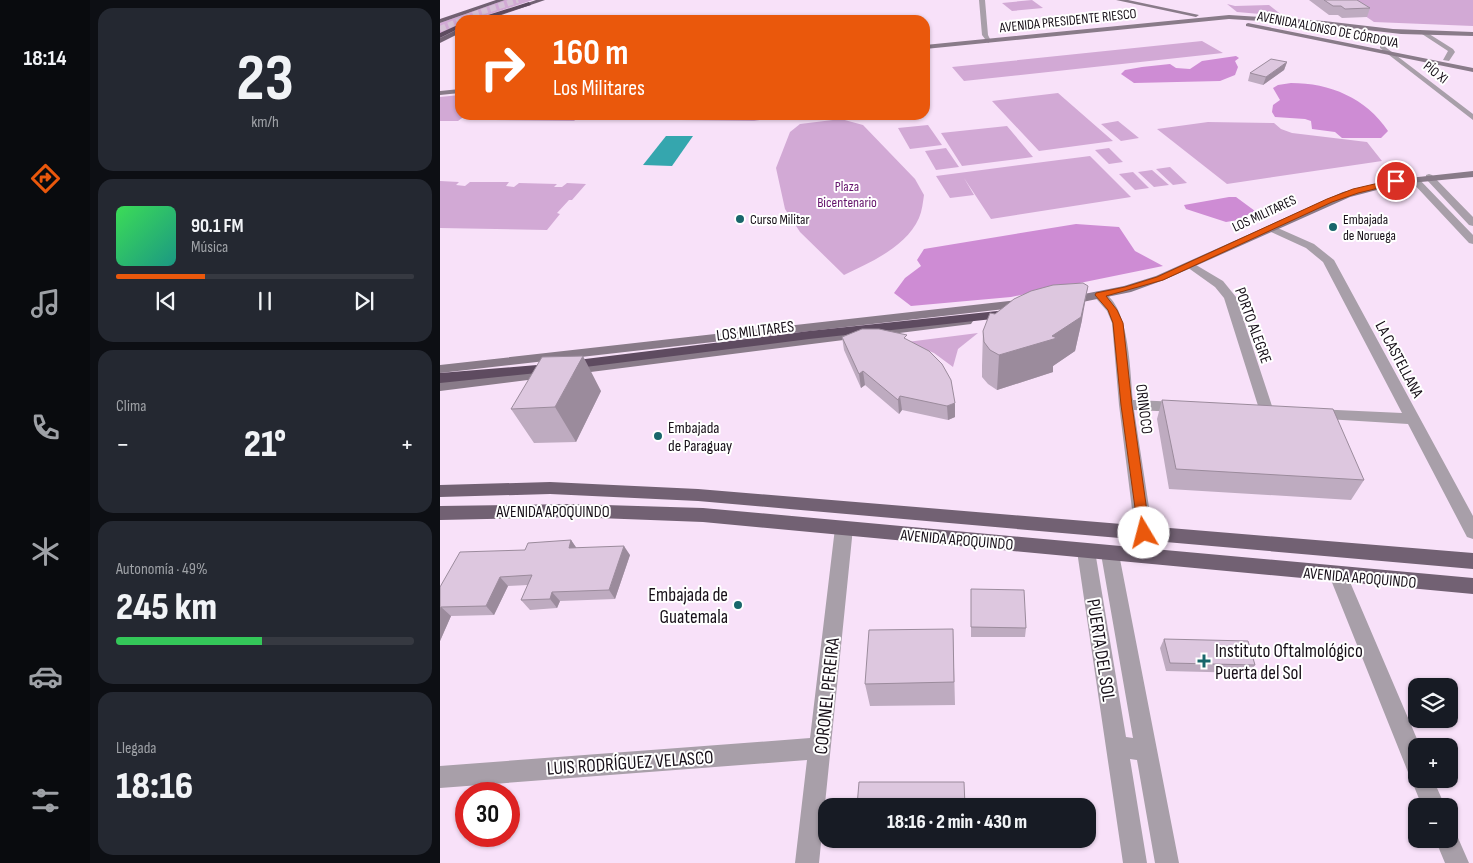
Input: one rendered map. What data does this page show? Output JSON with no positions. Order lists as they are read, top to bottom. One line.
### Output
{"streets":{"main road":["AVENIDA PRESIDENTE RIESCO","AVENIDA ALONSO DE CÓRDOVA","LOS MILITARES","AVENIDA APOQUINDO"],"street":["PÍO XI","PORTO ALEGRE","LA CASTELLANA","ORINOCO","PUERTA DEL SOL","CORONEL PEREIRA","LUIS RODRÍGUEZ VELASCO"]},"crossings":[["AVENIDA PRESIDENTE RIESCO","AVENIDA ALONSO DE CÓRDOVA"],["AVENIDA PRESIDENTE RIESCO","PÍO XI"],["AVENIDA ALONSO DE CÓRDOVA","PÍO XI"],["LOS MILITARES","PORTO ALEGRE"],["LOS MILITARES","LA CASTELLANA"],["LOS MILITARES","ORINOCO"],["ORINOCO","AVENIDA APOQUINDO"],["AVENIDA APOQUINDO","PUERTA DEL SOL"],["AVENIDA APOQUINDO","CORONEL PEREIRA"],["CORONEL PEREIRA","LUIS RODRÍGUEZ VELASCO"]],"parks":["Plaza Bicentenario"],"places":{"other":["Curso Militar","Embajada de Noruega","Embajada de Paraguay","Embajada de Guatemala"],"health":["Instituto Oftalmológico Puerta del Sol"]},"page":{"tabs":"18:14","tile":[["23","km/h"],"Clima",["Autonomía · 49%","245 km"],["Llegada","18:16"]],"turn":["160 m","Los Militares"],"song":["90.1 FM","Música"],"heat":["−","21°","+"],"map_buttons":["+","−"],"limit":"30","trip":"18:16 · 2 min · 430 m"}}
